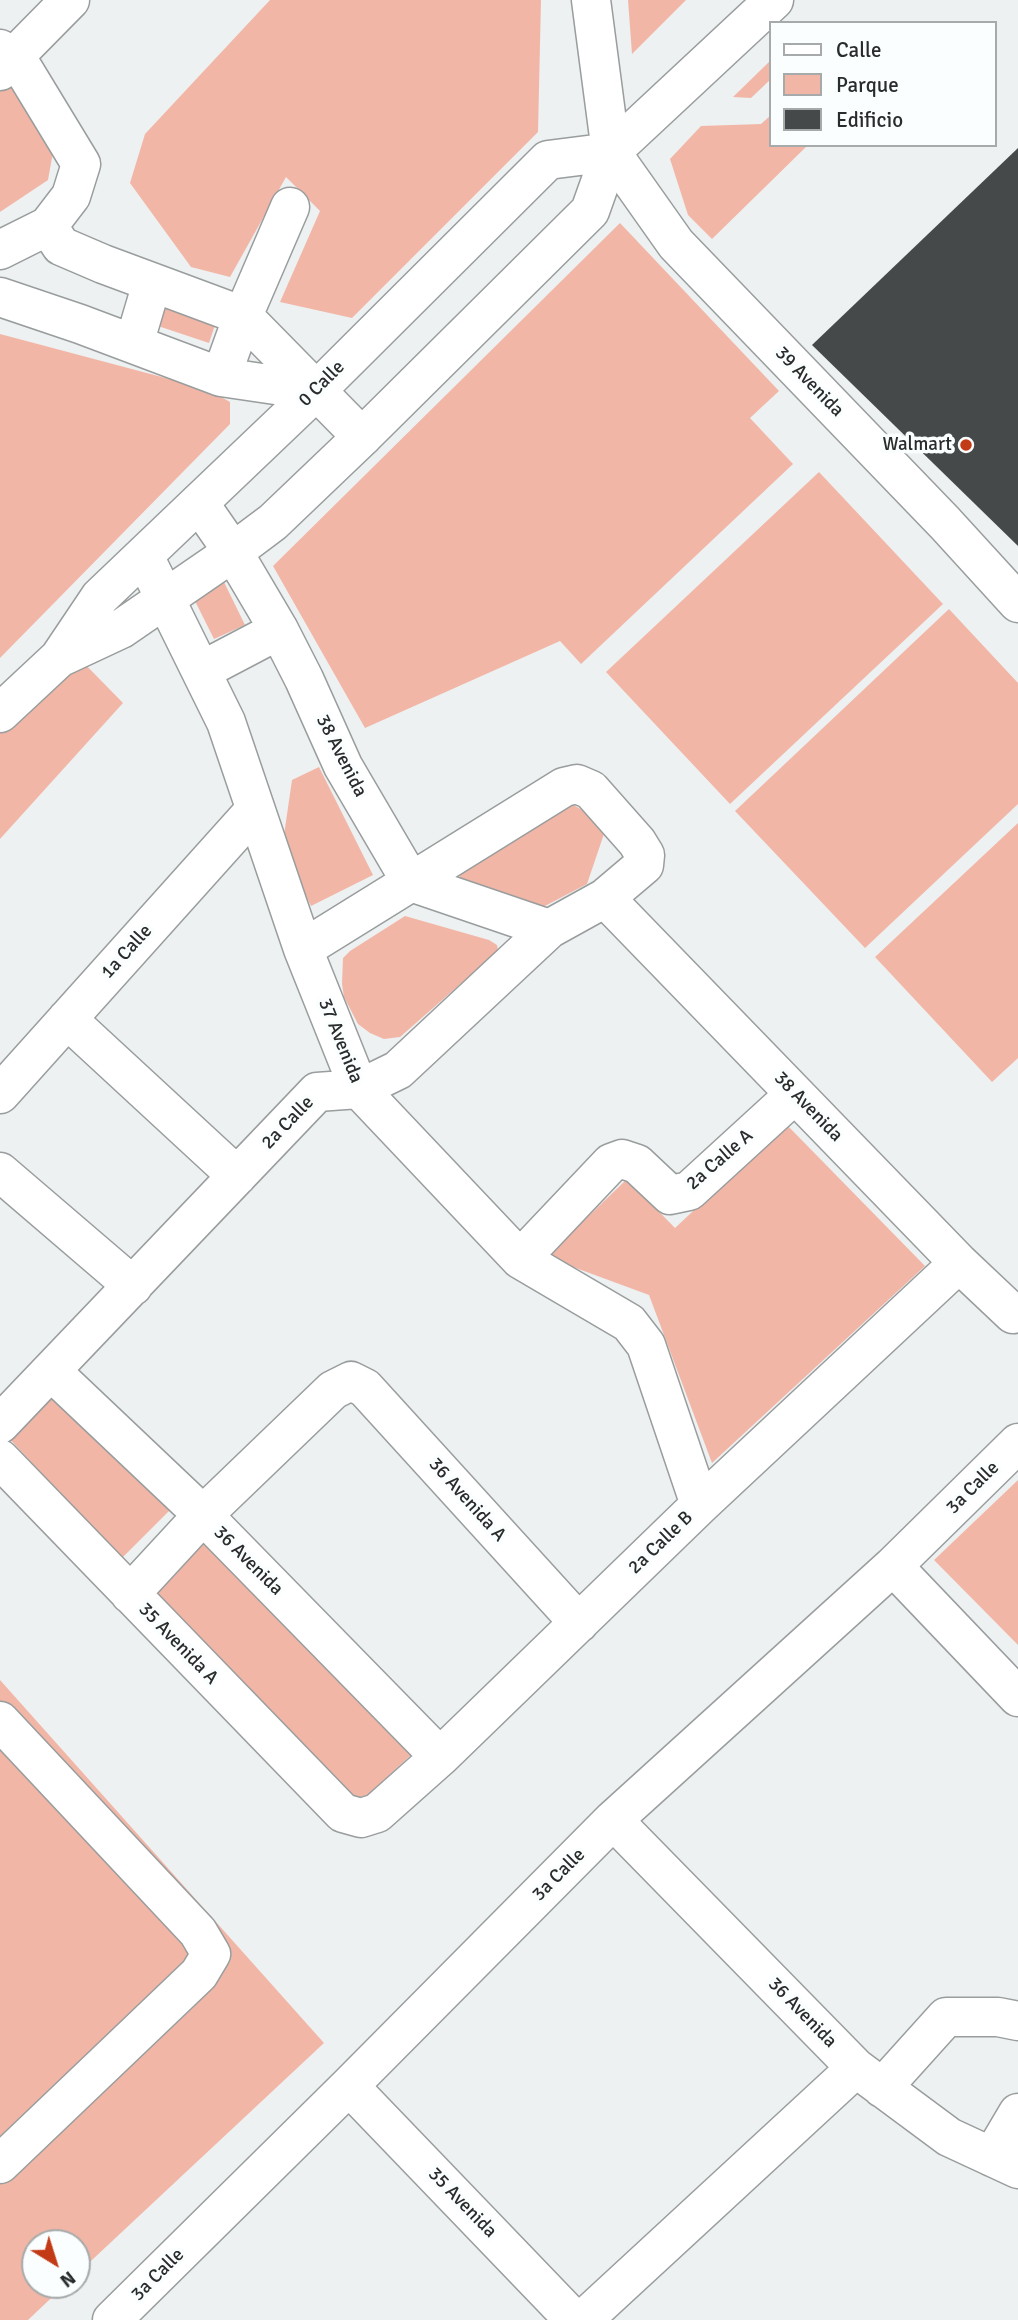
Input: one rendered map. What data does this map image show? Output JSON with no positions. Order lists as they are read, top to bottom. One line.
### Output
{"streets":{"street":["39 Avenida","0 Calle","38 Avenida","1a Calle","37 Avenida","2a Calle","2a Calle A","3a Calle","36 Avenida A","2a Calle B","36 Avenida","35 Avenida A","35 Avenida"]},"crossings":[["39 Avenida","0 Calle"],["0 Calle","38 Avenida"],["0 Calle","37 Avenida"],["38 Avenida","2a Calle"],["38 Avenida","2a Calle A"],["38 Avenida","2a Calle B"],["1a Calle","37 Avenida"],["37 Avenida","2a Calle"],["37 Avenida","2a Calle A"],["37 Avenida","2a Calle B"],["2a Calle","36 Avenida"],["3a Calle","36 Avenida"],["3a Calle","35 Avenida"],["36 Avenida A","2a Calle B"],["36 Avenida A","36 Avenida"],["2a Calle B","36 Avenida"],["2a Calle B","35 Avenida A"]],"places":["Walmart"],"legend":["Calle","Parque","Edificio"],"north":"bottom right"}
